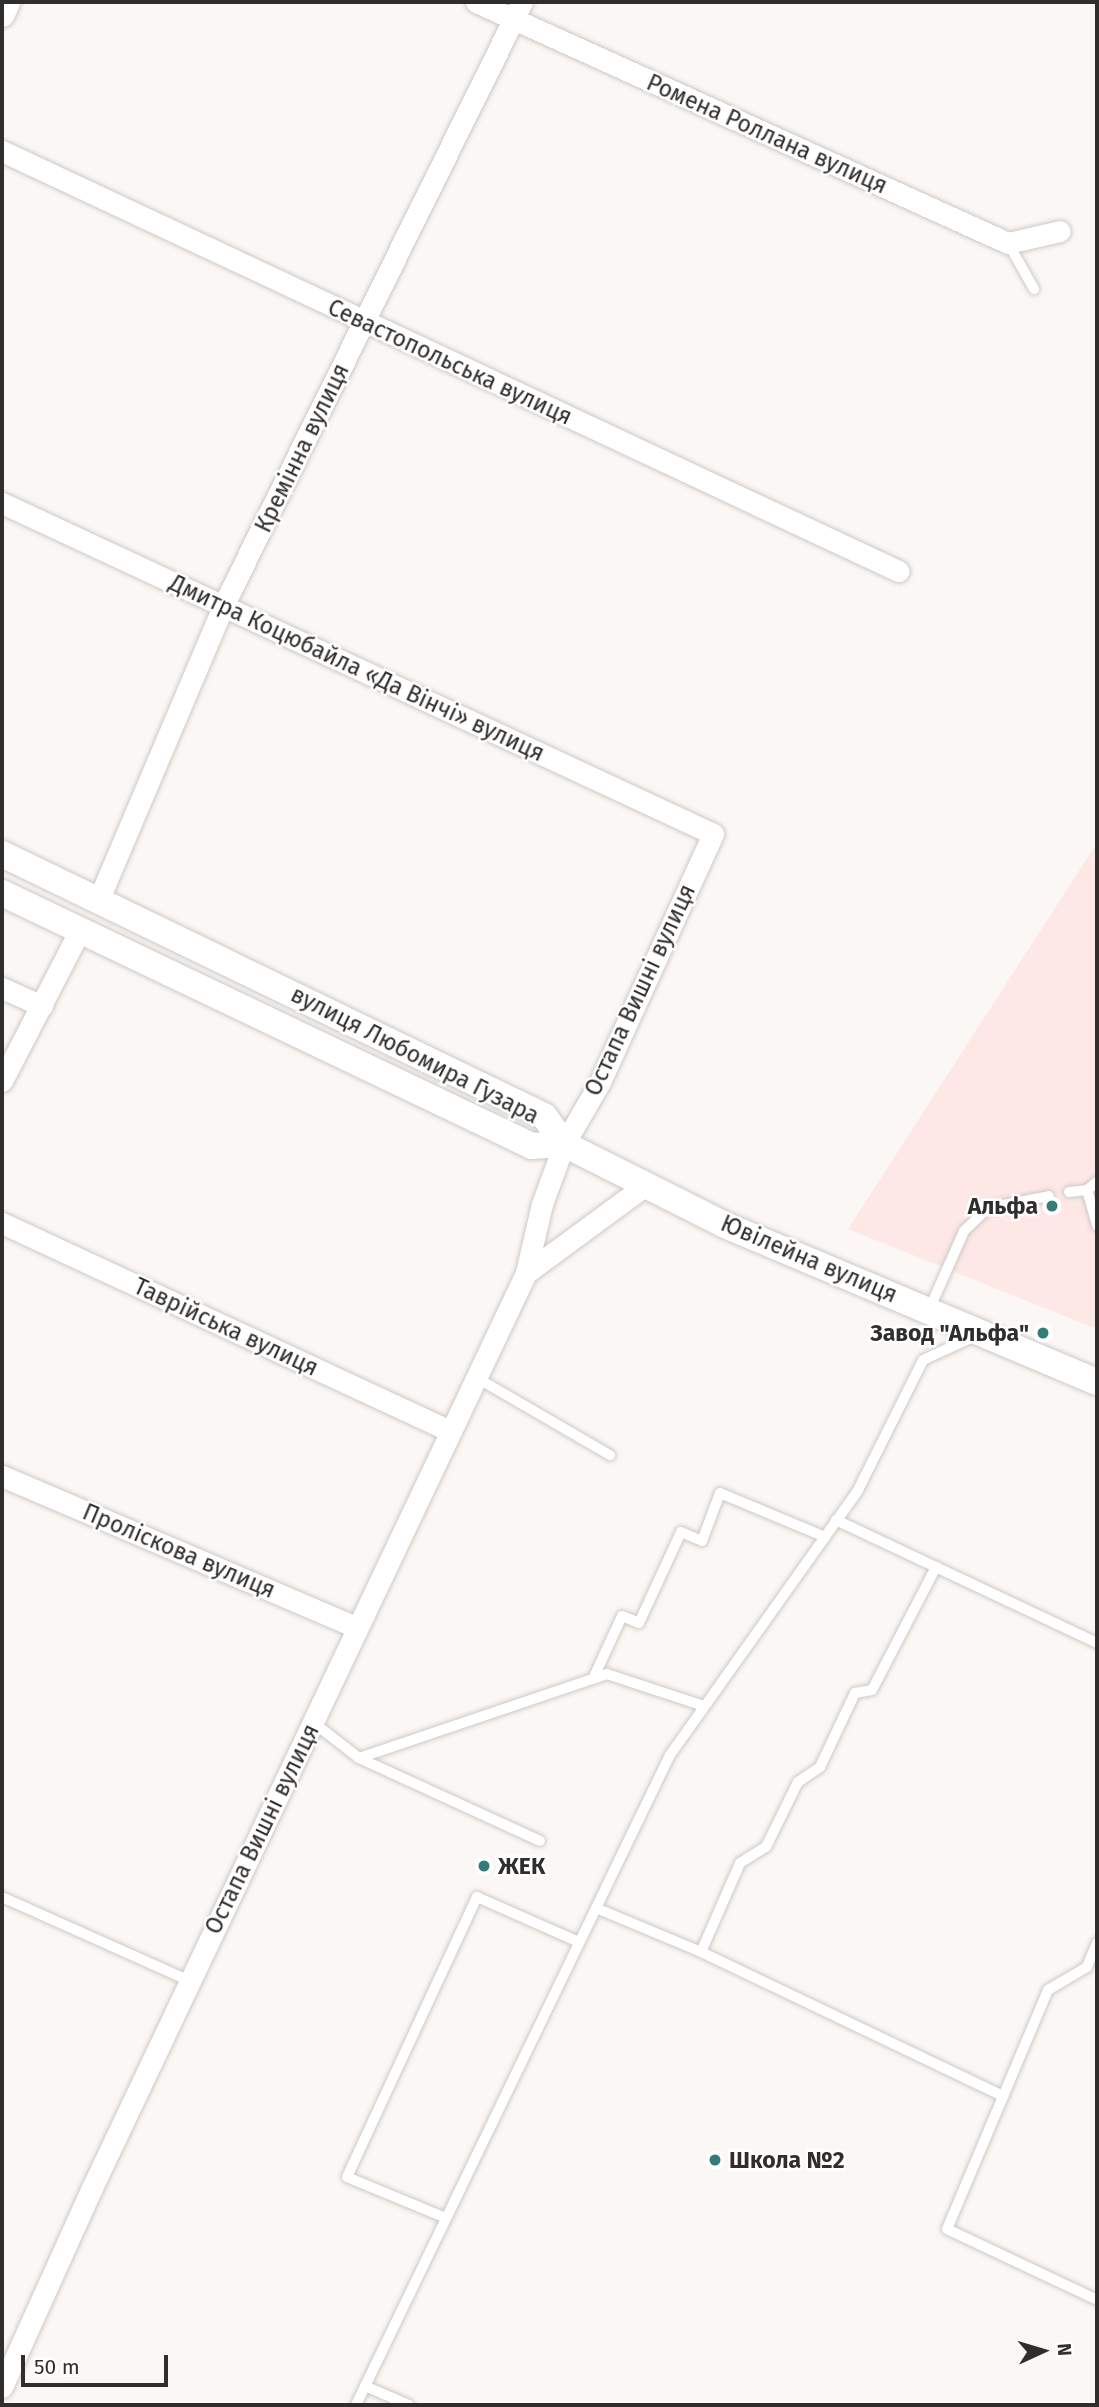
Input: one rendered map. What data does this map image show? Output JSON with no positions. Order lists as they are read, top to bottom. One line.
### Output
{"streets":{"street":["Ромена Роллана вулиця","Севастопольська вулиця","Кремінна вулиця","Дмитра Коцюбайла «Да Вінчі» вулиця","Остапа Вишні вулиця","вулиця Любомира Гузара","Ювілейна вулиця","Таврійська вулиця","Проліскова вулиця"]},"crossings":[["Ромена Роллана вулиця","Кремінна вулиця"],["Севастопольська вулиця","Кремінна вулиця"],["Кремінна вулиця","Дмитра Коцюбайла «Да Вінчі» вулиця"],["Кремінна вулиця","вулиця Любомира Гузара"],["Дмитра Коцюбайла «Да Вінчі» вулиця","Остапа Вишні вулиця"],["Остапа Вишні вулиця","вулиця Любомира Гузара"],["Остапа Вишні вулиця","Ювілейна вулиця"],["Остапа Вишні вулиця","Таврійська вулиця"],["Остапа Вишні вулиця","Проліскова вулиця"],["вулиця Любомира Гузара","Ювілейна вулиця"]],"places":["Альфа","Завод \"Альфа\"","ЖЕК","Школа №2"],"scale_bar":"50 m","north":"right"}
